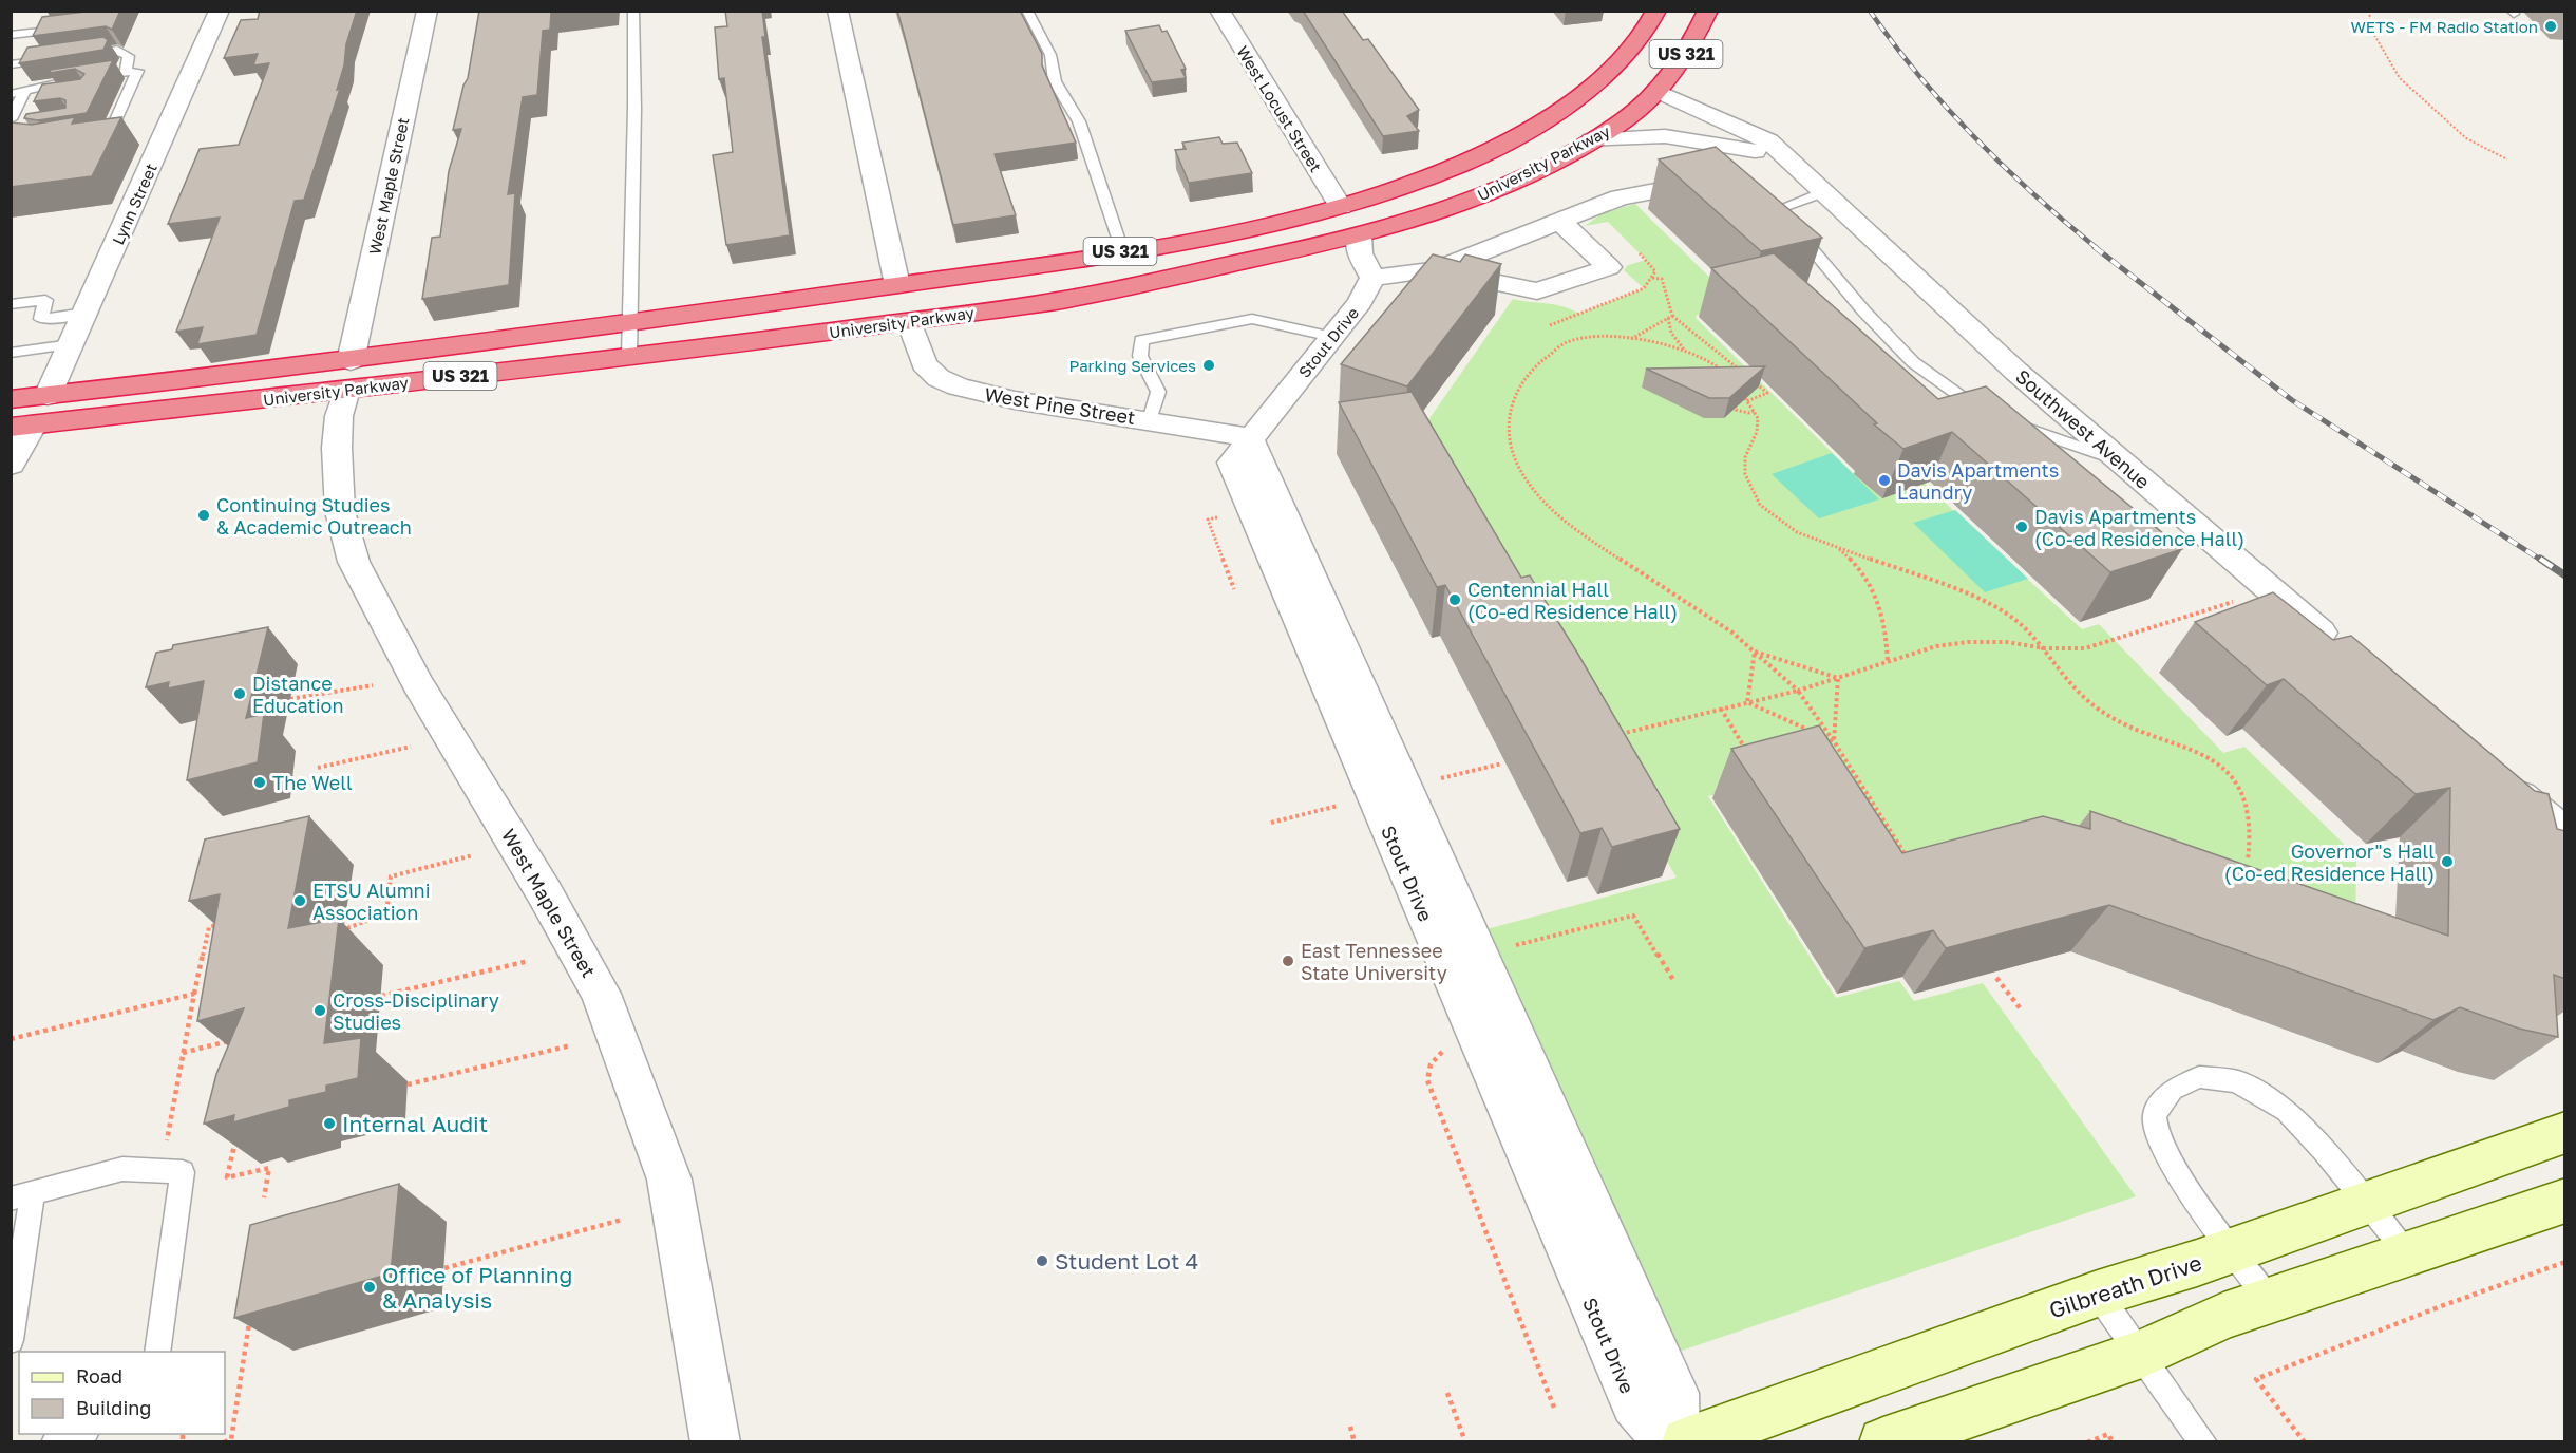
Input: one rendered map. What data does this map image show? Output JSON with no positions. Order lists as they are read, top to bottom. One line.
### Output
{"streets":{"highway":["US 321","University Parkway"],"street":["West Locust Street","West Maple Street","Lynn Street","Stout Drive","West Pine Street","Southwest Avenue","Gilbreath Drive"]},"crossings":[["West Locust Street","University Parkway"],["University Parkway","West Maple Street"],["University Parkway","Lynn Street"],["University Parkway","West Pine Street"],["University Parkway","Southwest Avenue"],["Stout Drive","West Pine Street"]],"places":["WETS - FM Radio Station","Parking Services","Davis Apartments Laundry","Continuing Studies & Academic Outreach","Davis Apartments (Co-ed Residence Hall)","Centennial Hall (Co-ed Residence Hall)","Distance Education","The Well","Governor\"s Hall (Co-ed Residence Hall)","ETSU Alumni Association","East Tennessee State University","Cross-Disciplinary Studies","Internal Audit","Student Lot 4","Office of Planning & Analysis"],"legend":["Road","Building"]}
